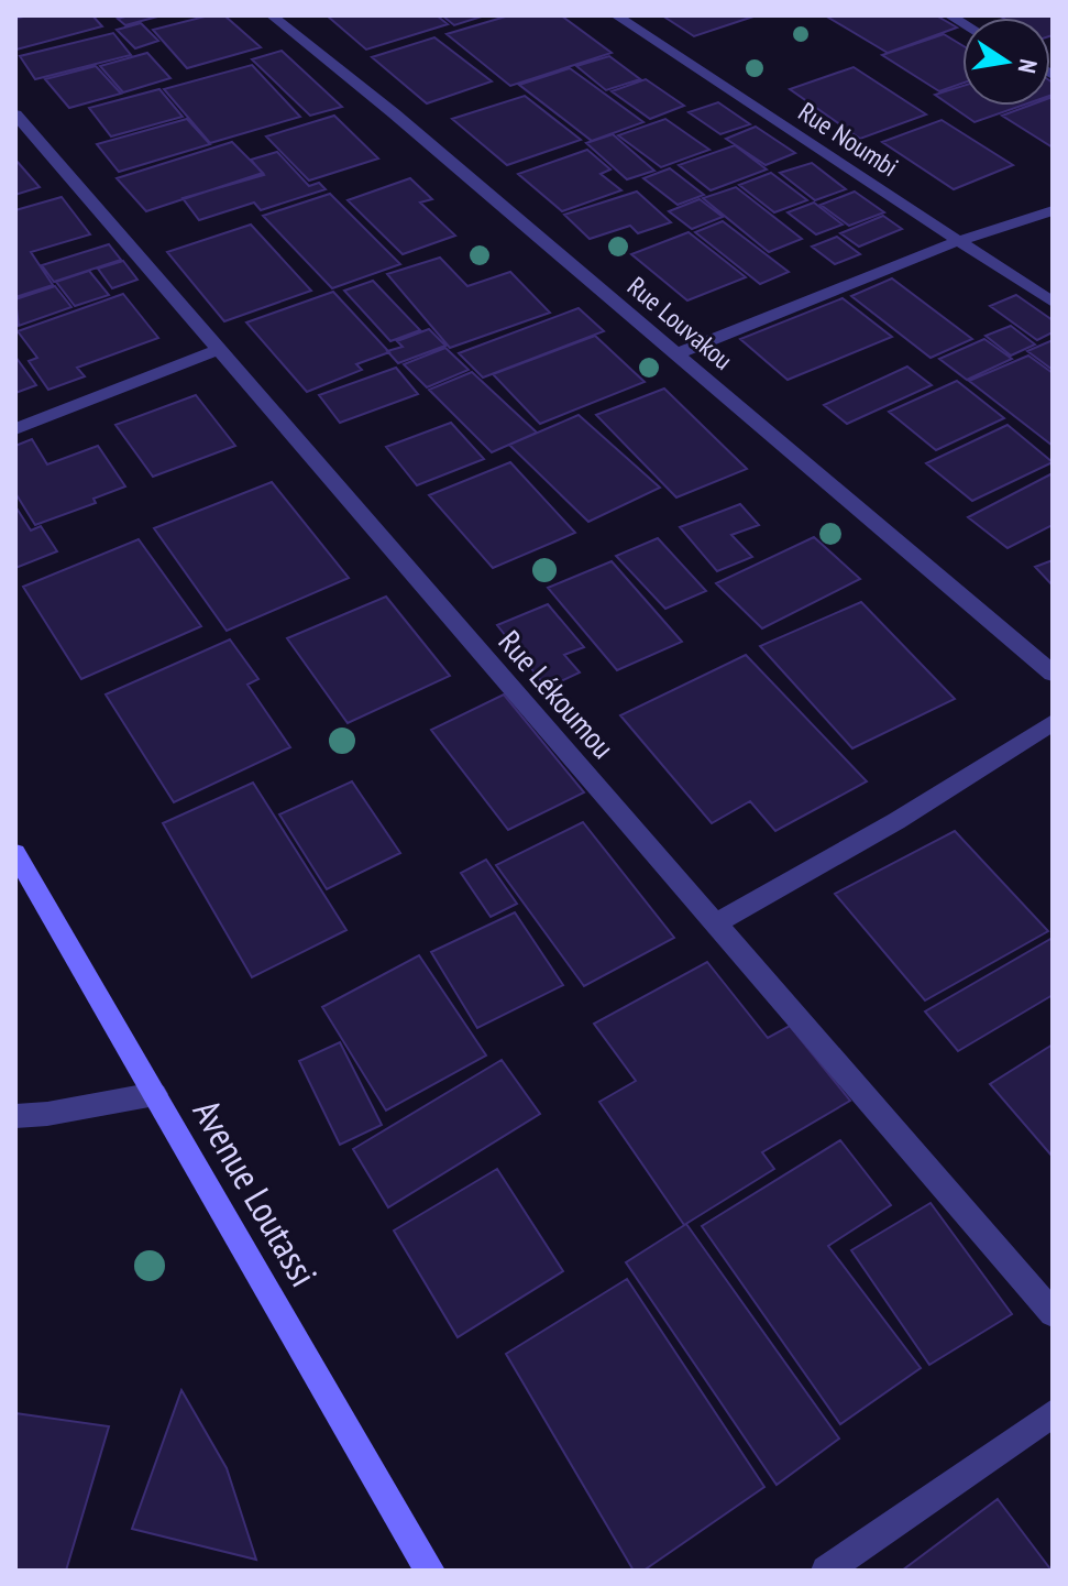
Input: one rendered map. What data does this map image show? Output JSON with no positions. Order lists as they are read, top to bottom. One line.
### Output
{"streets":{"main road":["Avenue Loutassi"],"street":["Rue Noumbi","Rue Louvakou","Rue Lékoumou"]},"north":"right"}
